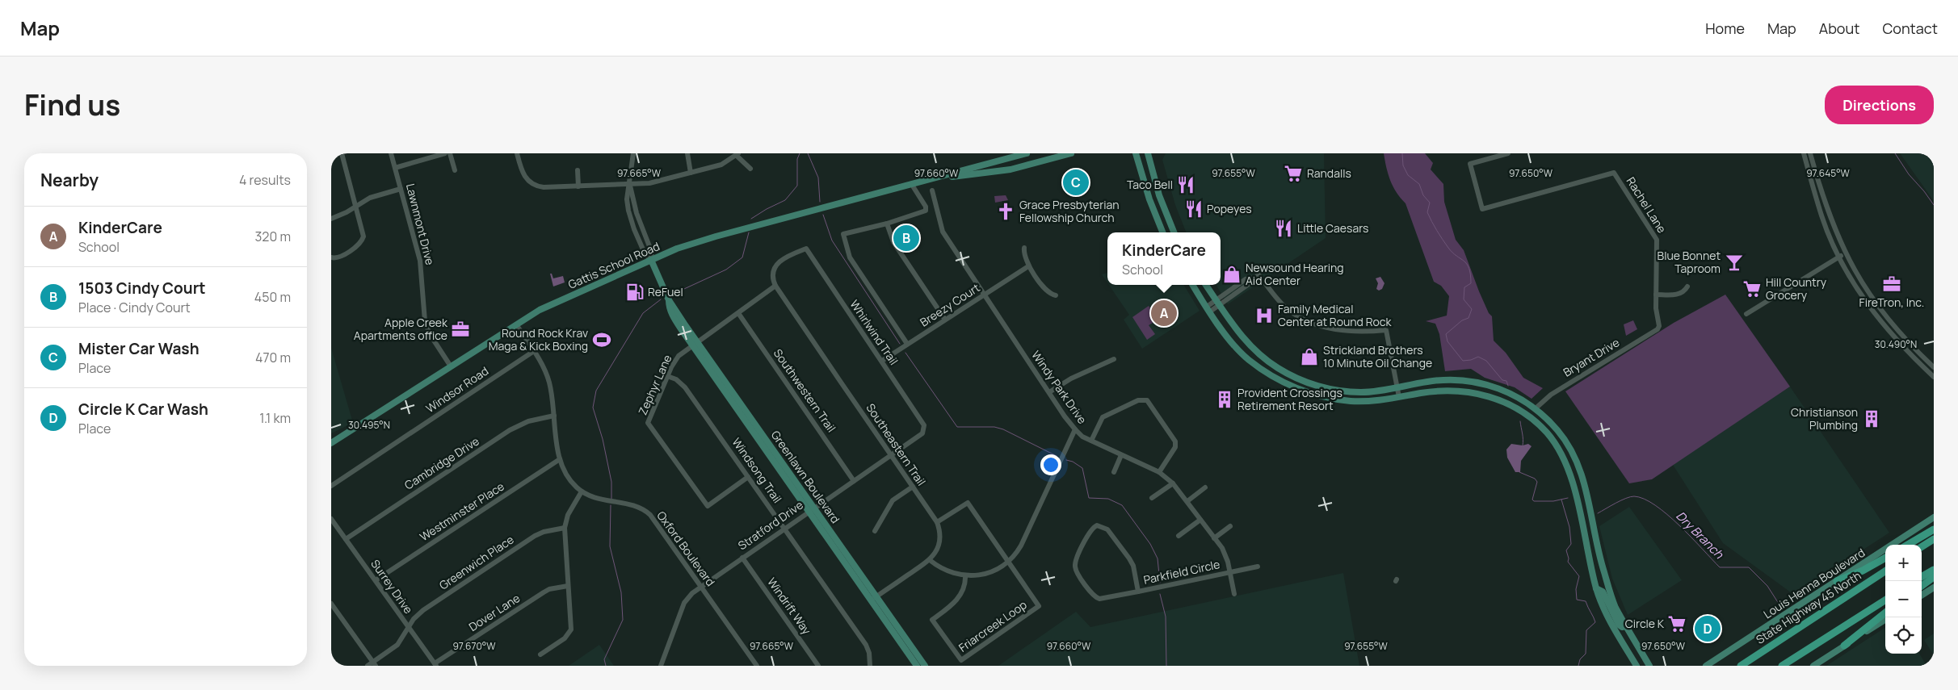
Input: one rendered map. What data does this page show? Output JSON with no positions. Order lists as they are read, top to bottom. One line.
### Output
{"streets":{"highway":["State Highway 45 North"],"main road":["Gattis School Road","Greenlawn Boulevard","Louis Henna Boulevard"],"street":["Rachel Lane","Lawnmont Drive","Breezy Court","Whirlwind Trail","Bryant Drive","Zephyr Lane","Windy Park Drive","Windsor Road","Southwestern Trail","Southeastern Trail","Cambridge Drive","Windsong Trail","Westminster Place","Stratford Drive","Oxford Boulevard","Greenwich Place","Parkfield Circle","Surrey Drive","Windrift Way","Dover Lane","Friarcreek Loop"]},"crossings":[["Rachel Lane","Bryant Drive"],["Lawnmont Drive","Gattis School Road"],["Gattis School Road","Greenlawn Boulevard"],["Gattis School Road","Oxford Boulevard"],["Breezy Court","Whirlwind Trail"],["Breezy Court","Windy Park Drive"],["Whirlwind Trail","Zephyr Lane"],["Whirlwind Trail","Southeastern Trail"],["Whirlwind Trail","Stratford Drive"],["Zephyr Lane","Southwestern Trail"],["Zephyr Lane","Southeastern Trail"],["Zephyr Lane","Windsong Trail"],["Zephyr Lane","Greenlawn Boulevard"],["Windy Park Drive","Parkfield Circle"],["Windsor Road","Oxford Boulevard"],["Southwestern Trail","Stratford Drive"],["Southeastern Trail","Greenlawn Boulevard"],["Southeastern Trail","Stratford Drive"],["Cambridge Drive","Oxford Boulevard"],["Cambridge Drive","Surrey Drive"],["Windsong Trail","Stratford Drive"],["Greenlawn Boulevard","Stratford Drive"],["Westminster Place","Oxford Boulevard"],["Westminster Place","Surrey Drive"],["Stratford Drive","Oxford Boulevard"],["Stratford Drive","Windrift Way"],["Greenwich Place","Surrey Drive"],["Surrey Drive","Dover Lane"]],"water":["Dry Branch"],"places":{"supermarket":["Randalls","Hill Country Grocery","Circle K"],"restaurant":["Taco Bell","Popeyes","Little Caesars"],"church":["Grace Presbyterian Fellowship Church"],"bar":["Blue Bonnet Taproom"],"shop":["Newsound Hearing Aid Center","Strickland Brothers 10 Minute Oil Change"],"office":["FireTron, Inc.","Apple Creek Apartments office"],"fuel station":["ReFuel"],"hospital":["Family Medical Center at Round Rock"],"sports":["Round Rock Krav Maga & Kick Boxing"],"building":["Provident Crossings Retirement Resort","Christianson Plumbing"]},"page":{"header":"Map","nav":["Home","Map","About","Contact"],"title":"Find us","buttons":"Directions","heading":["Nearby","4 results"],"pins":["C","B","A","D"],"list":[{"mark":"A","name":"KinderCare","note":"School","value":"320 m"},{"mark":"B","name":"1503 Cindy Court","note":"Place · Cindy Court","value":"450 m"},{"mark":"C","name":"Mister Car Wash","note":"Place","value":"470 m"},{"mark":"D","name":"Circle K Car Wash","note":"Place","value":"1.1 km"}],"popup":["KinderCare","School"],"map_buttons":["+","−"]},"coordinates":["97.665°W","97.660°W","97.655°W","97.650°W","97.645°W","30.490°N","30.495°N","97.670°W"]}
